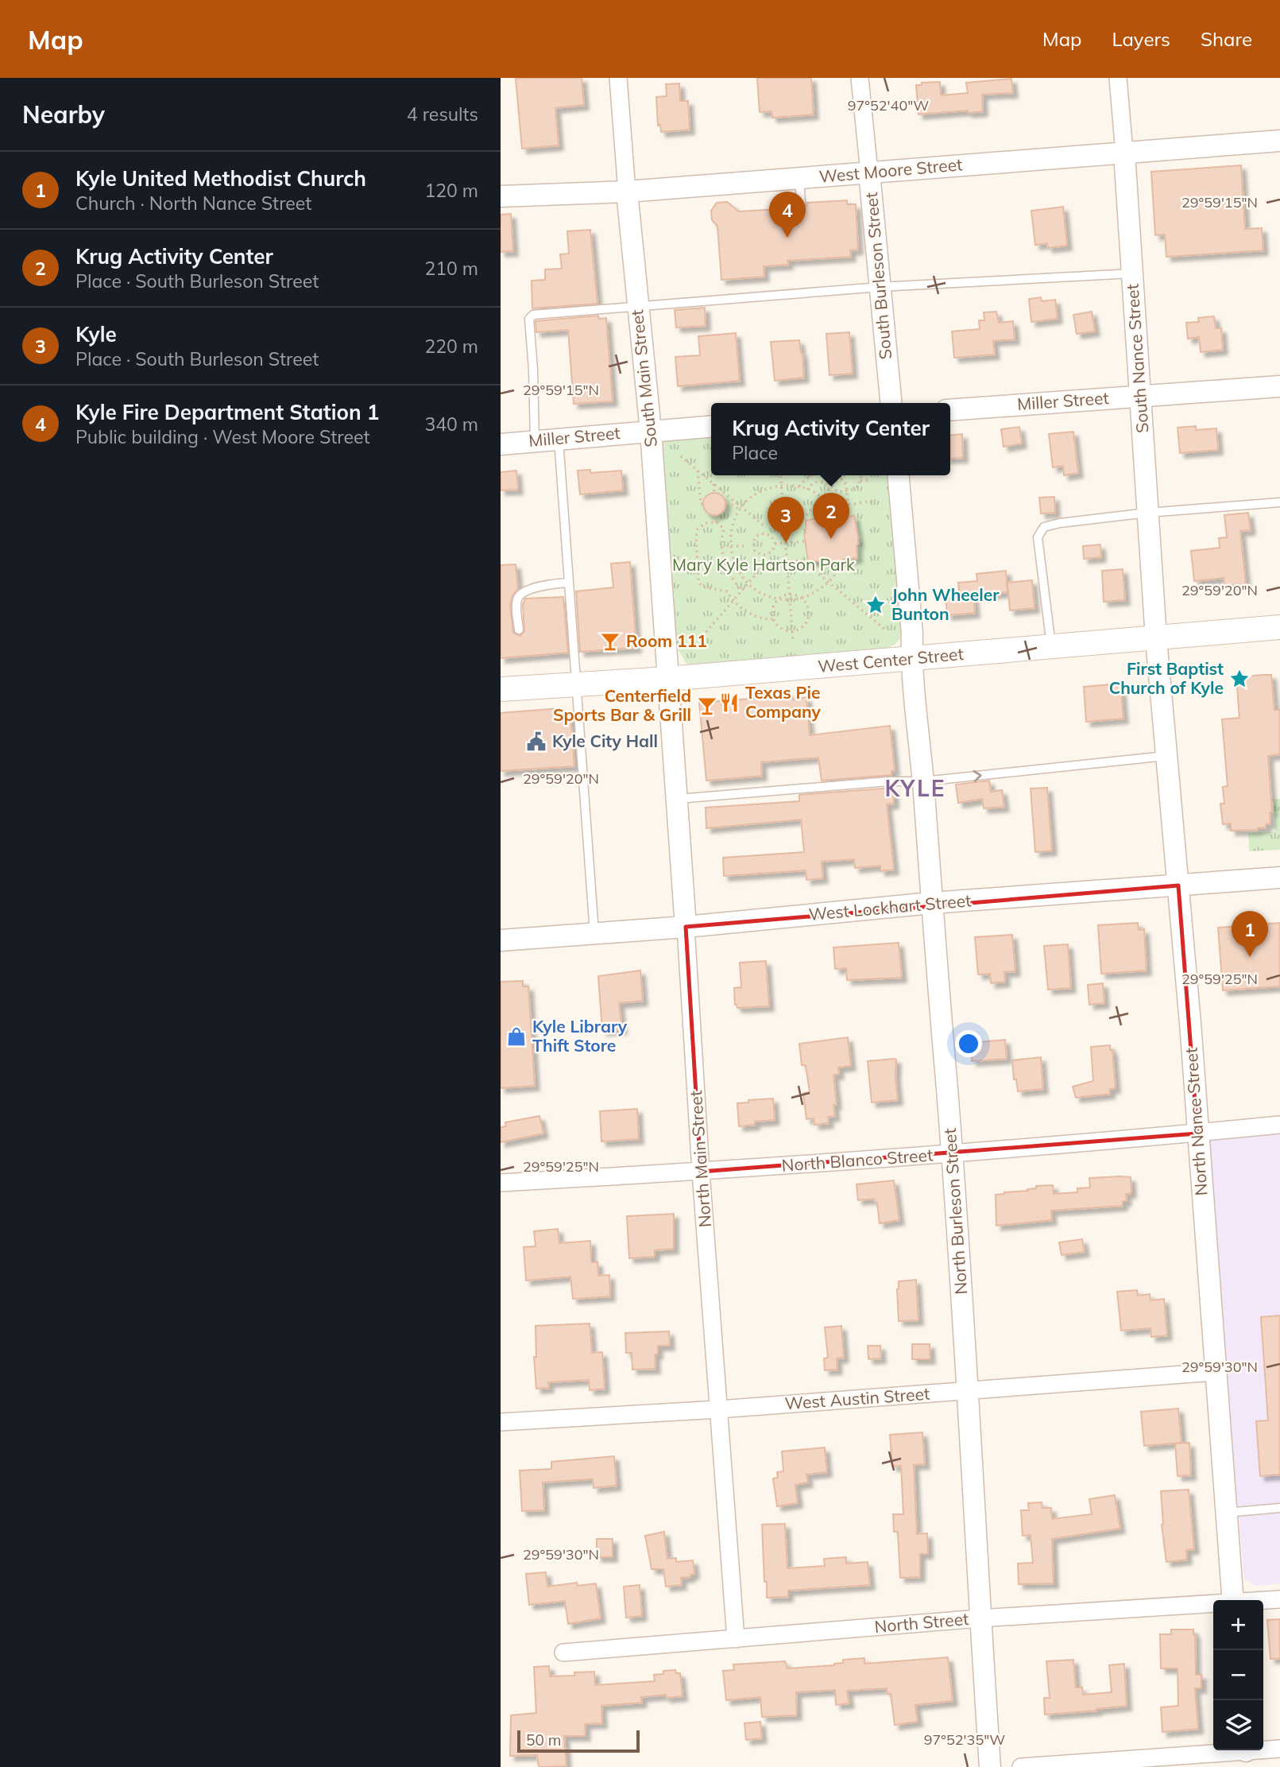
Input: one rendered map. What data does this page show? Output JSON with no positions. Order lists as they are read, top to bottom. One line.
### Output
{"streets":{"main road":["West Center Street"],"street":["West Moore Street","South Burleson Street","South Nance Street","South Main Street","Miller Street","West Lockhart Street","North Nance Street","North Main Street","North Blanco Street","North Burleson Street","West Austin Street","North Street"]},"crossings":[["West Moore Street","South Burleson Street"],["West Moore Street","South Nance Street"],["West Moore Street","South Main Street"],["South Nance Street","Miller Street"],["South Nance Street","West Center Street"],["South Nance Street","North Nance Street"],["South Main Street","Miller Street"],["South Main Street","West Center Street"],["South Main Street","North Main Street"],["West Center Street","North Nance Street"],["West Center Street","North Main Street"],["West Center Street","North Burleson Street"],["West Lockhart Street","North Nance Street"],["West Lockhart Street","North Main Street"],["West Lockhart Street","North Burleson Street"],["North Nance Street","North Blanco Street"],["North Nance Street","West Austin Street"],["North Main Street","North Blanco Street"],["North Main Street","West Austin Street"],["North Main Street","North Street"],["North Blanco Street","North Burleson Street"],["North Burleson Street","West Austin Street"],["North Burleson Street","North Street"]],"districts":["KYLE"],"parks":["Mary Kyle Hartson Park"],"places":{"place":["John Wheeler Bunton","First Baptist Church of Kyle"],"bar":["Room 111","Centerfield Sports Bar & Grill"],"restaurant":["Texas Pie Company"],"public building":["Kyle City Hall"],"shop":["Kyle Library Thift Store"]},"scale_bar":"50 m","page":{"header":"Map","nav":["Map","Layers","Share"],"heading":["Nearby","4 results"],"list":[{"mark":"1","name":"Kyle United Methodist Church","note":"Church · North Nance Street","value":"120 m"},{"mark":"2","name":"Krug Activity Center","note":"Place · South Burleson Street","value":"210 m"},{"mark":"3","name":"Kyle","note":"Place · South Burleson Street","value":"220 m"},{"mark":"4","name":"Kyle Fire Department Station 1","note":"Public building · West Moore Street","value":"340 m"}],"pins":["4","2","3","1"],"popup":["Krug Activity Center","Place"],"map_buttons":["+","−"],"scale":"50 m"},"coordinates":["97°52'40\"W","29°59'15\"N","29°59'20\"N","29°59'25\"N","29°59'30\"N","97°52'35\"W"]}
